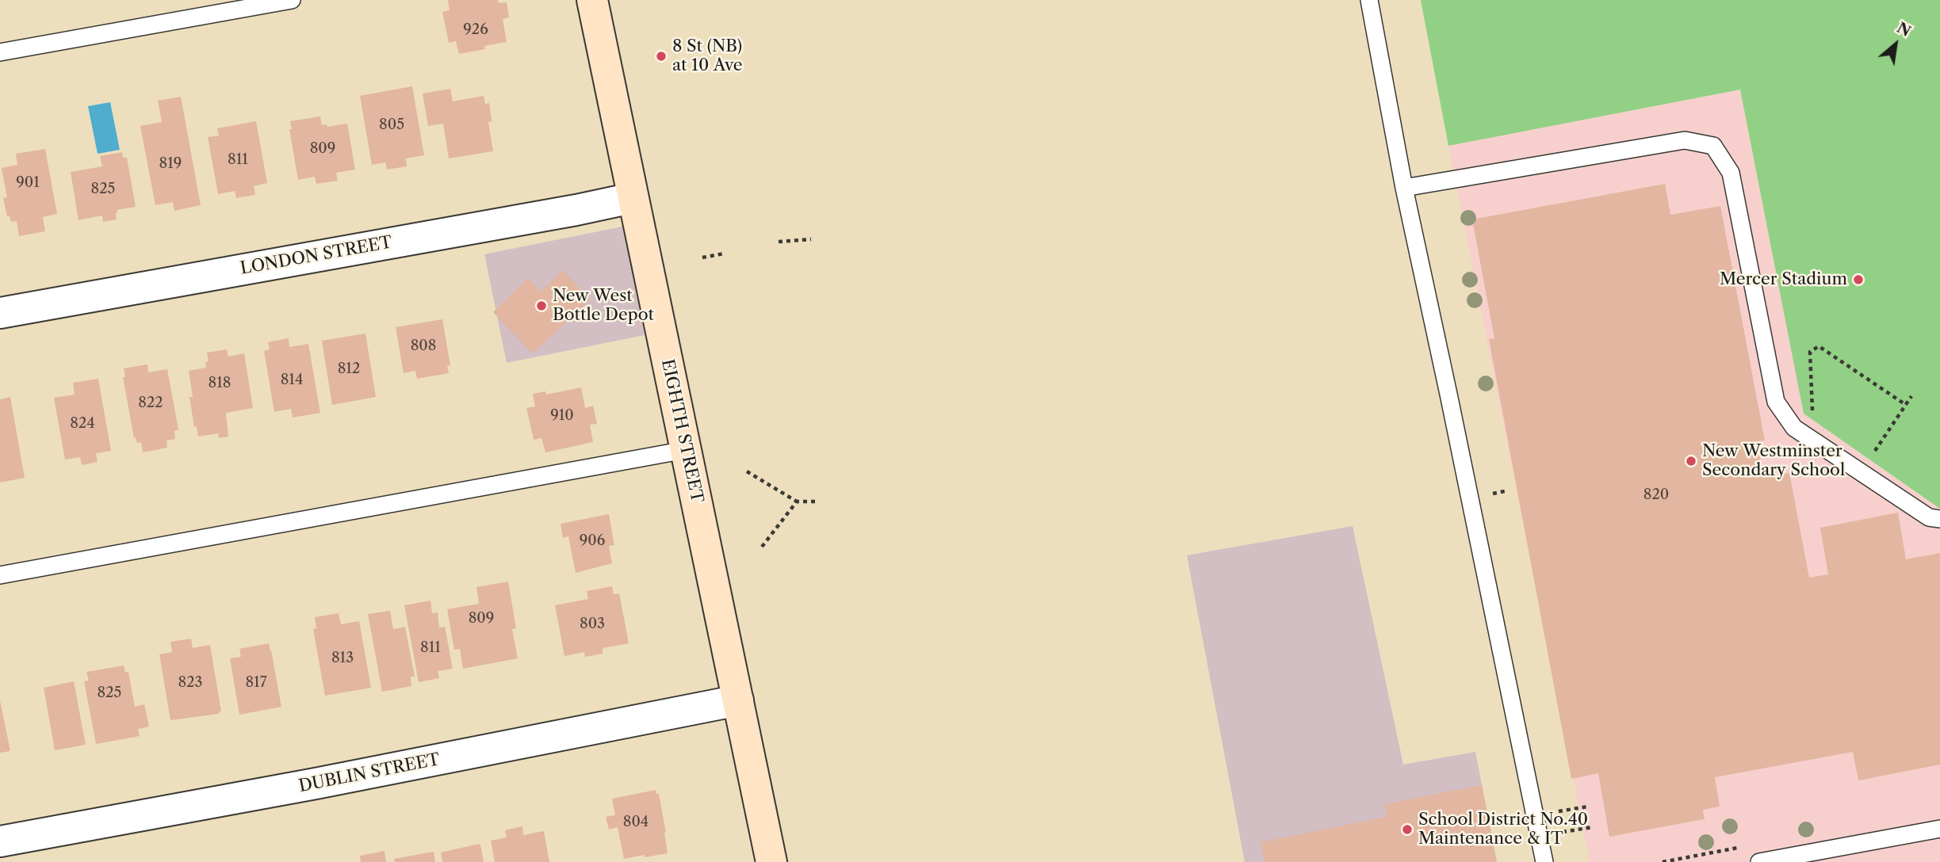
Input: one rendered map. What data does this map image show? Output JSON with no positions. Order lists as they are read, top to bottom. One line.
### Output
{"streets":{"street":["LONDON STREET","EIGHTH STREET","DUBLIN STREET"]},"crossings":[["LONDON STREET","EIGHTH STREET"],["EIGHTH STREET","DUBLIN STREET"]],"places":["8 St (NB) at 10 Ave","Mercer Stadium","New West Bottle Depot","New Westminster Secondary School","School District No.40 Maintenance & IT"],"house_numbers":["926","805","809","811","819","901","825","808","812","814","818","822","910","824","820","906","809","803","811","813","823","817","825","804"],"north":"top right"}
